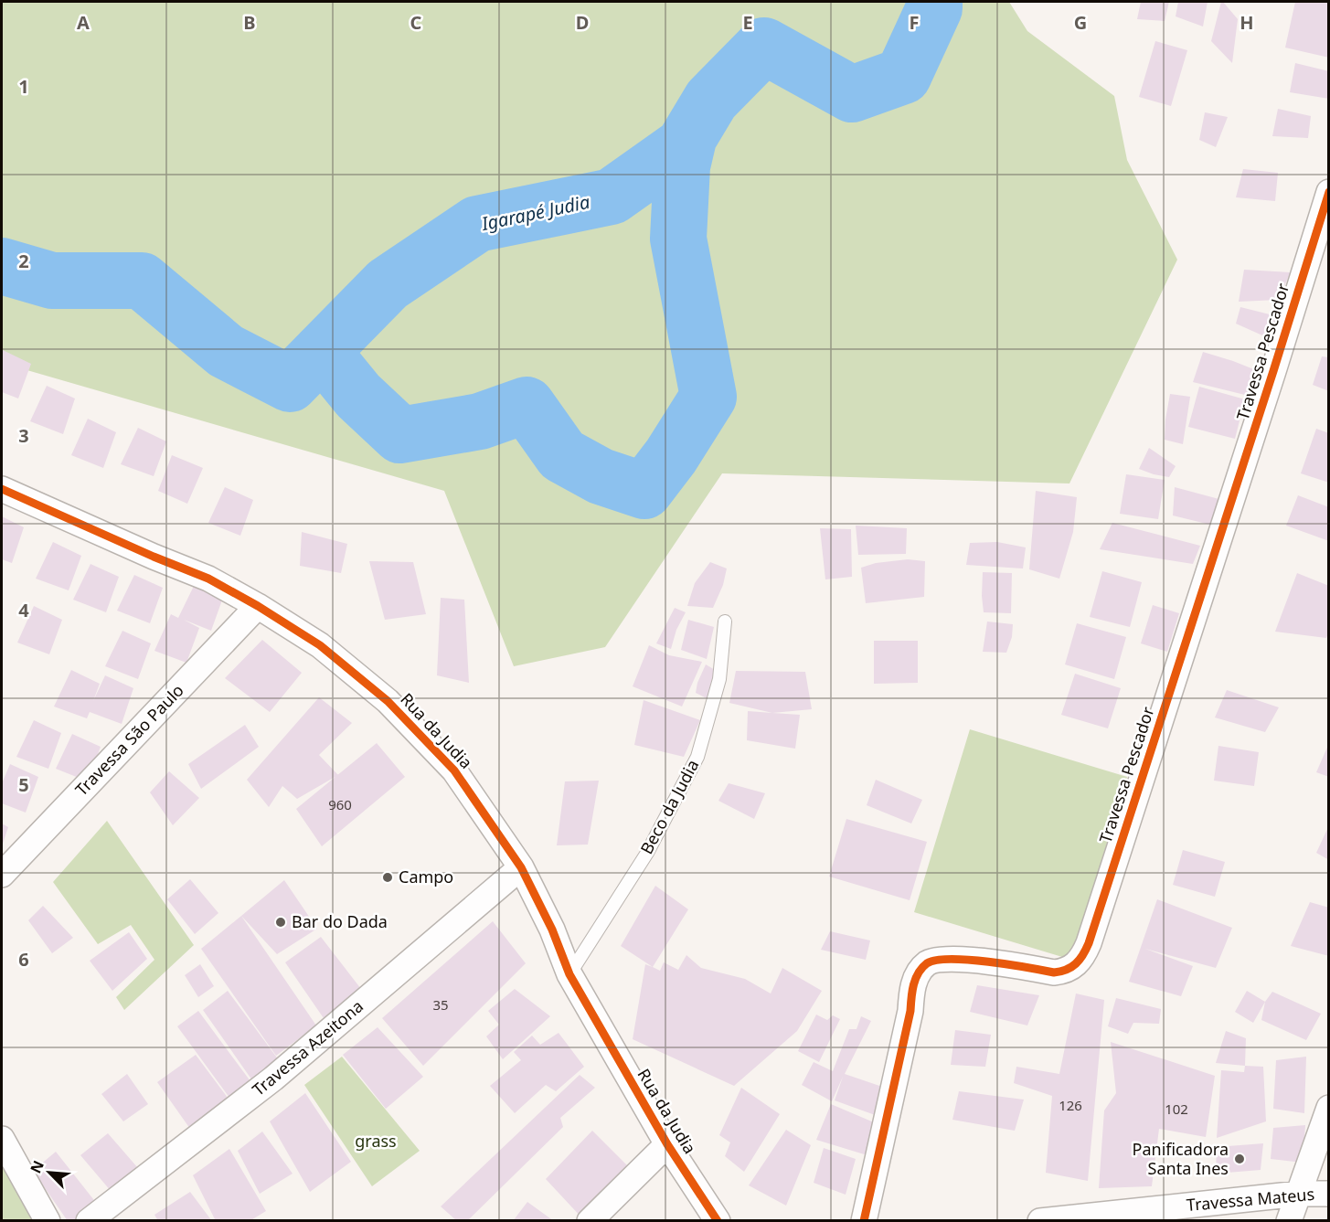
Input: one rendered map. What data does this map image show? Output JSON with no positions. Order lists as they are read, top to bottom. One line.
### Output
{"streets":{"street":["Travessa Pescador","Rua da Judia","Travessa São Paulo","Travessa Azeitona","Travessa Mateus"],"lane":["Beco da Judia"]},"crossings":[["Rua da Judia","Travessa São Paulo"],["Rua da Judia","Beco da Judia"],["Rua da Judia","Travessa Azeitona"]],"water":["Igarapé Judia"],"parks":["grass"],"places":["Campo","Bar do Dada","Panificadora Santa Ines"],"house_numbers":["960","35","126","102"],"north":"top left","grid":{"columns":["A","B","C","D","E","F","G","H"],"rows":["1","2","3","4","5","6"]}}
